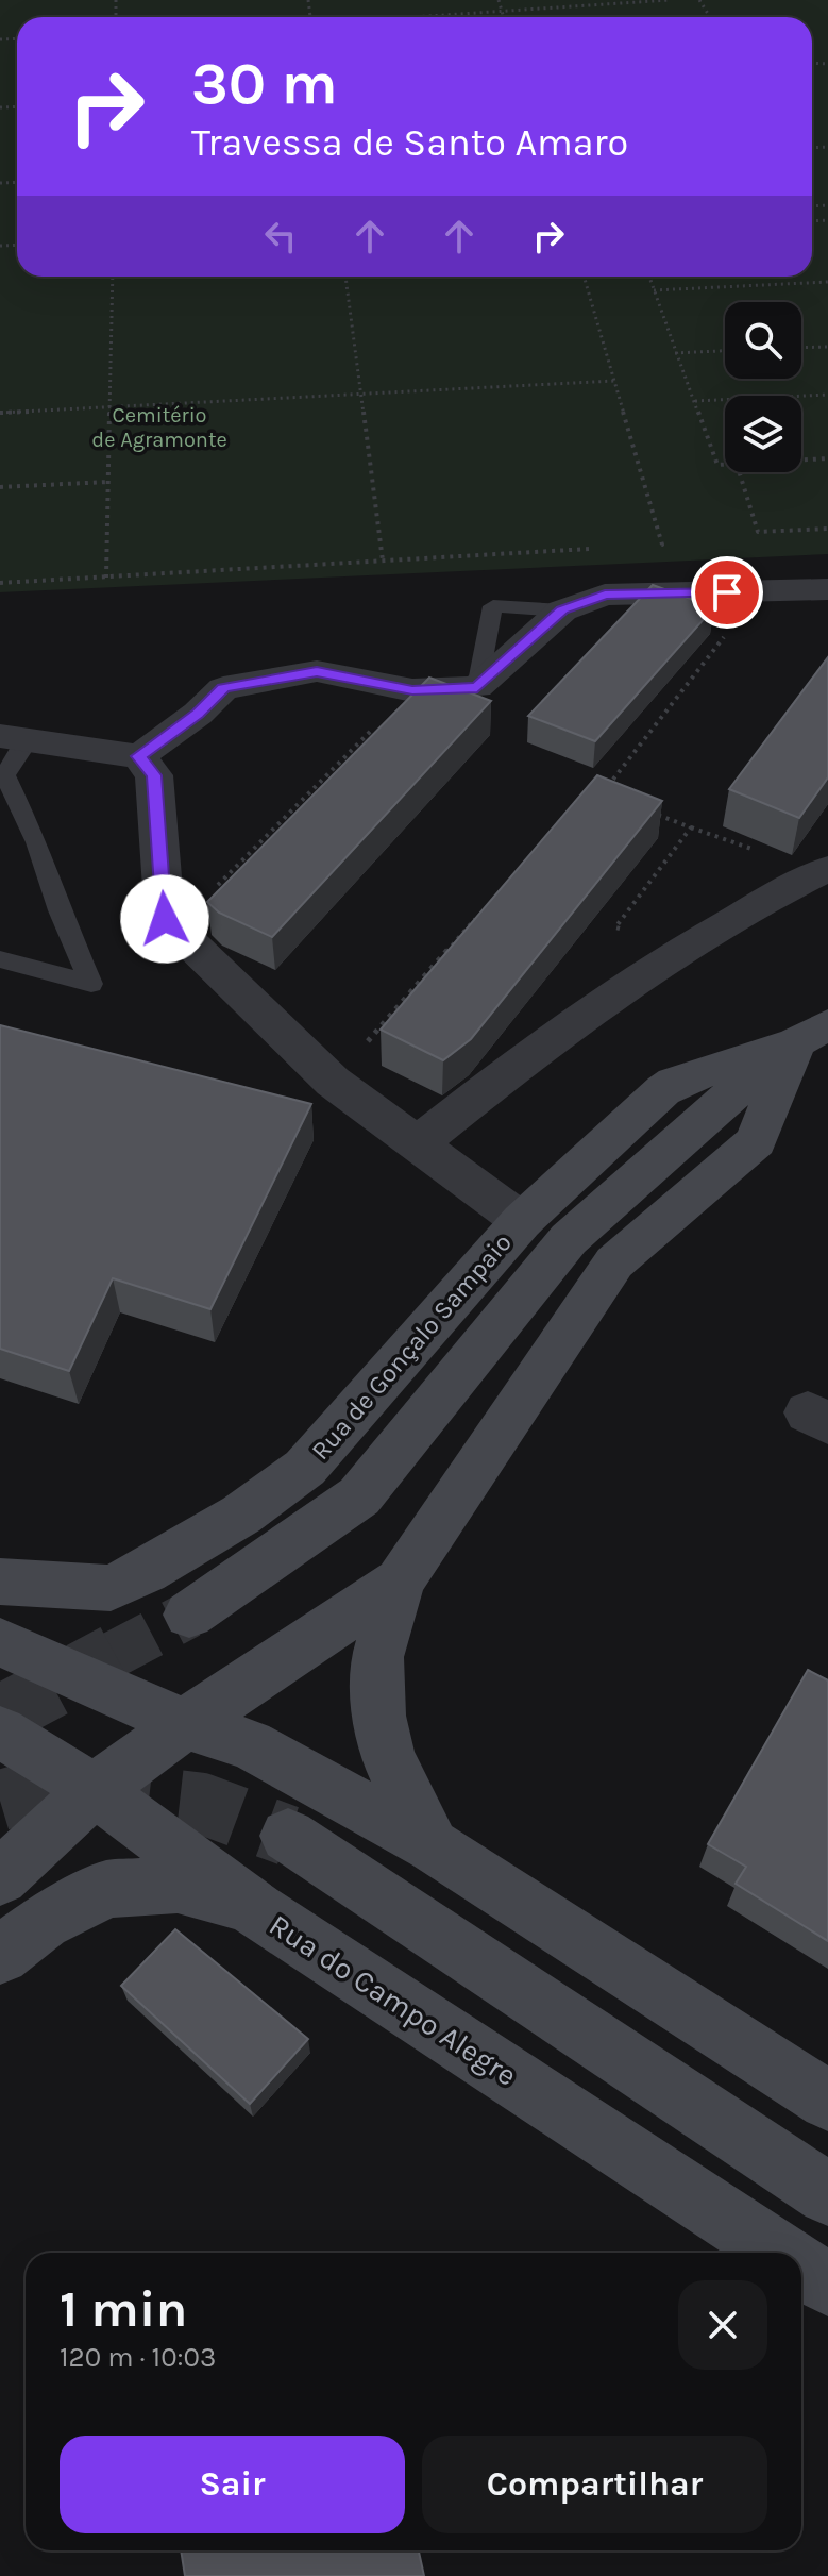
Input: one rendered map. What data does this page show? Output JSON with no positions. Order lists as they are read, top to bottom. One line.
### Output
{"streets":{"main road":["Rua de Gonçalo Sampaio","Rua do Campo Alegre"]},"parks":["Cemitério de Agramonte"],"page":{"turn":["30 m","Travessa de Santo Amaro"],"heading":["1 min","120 m · 10:03"],"buttons":["Sair","Compartilhar"]}}
